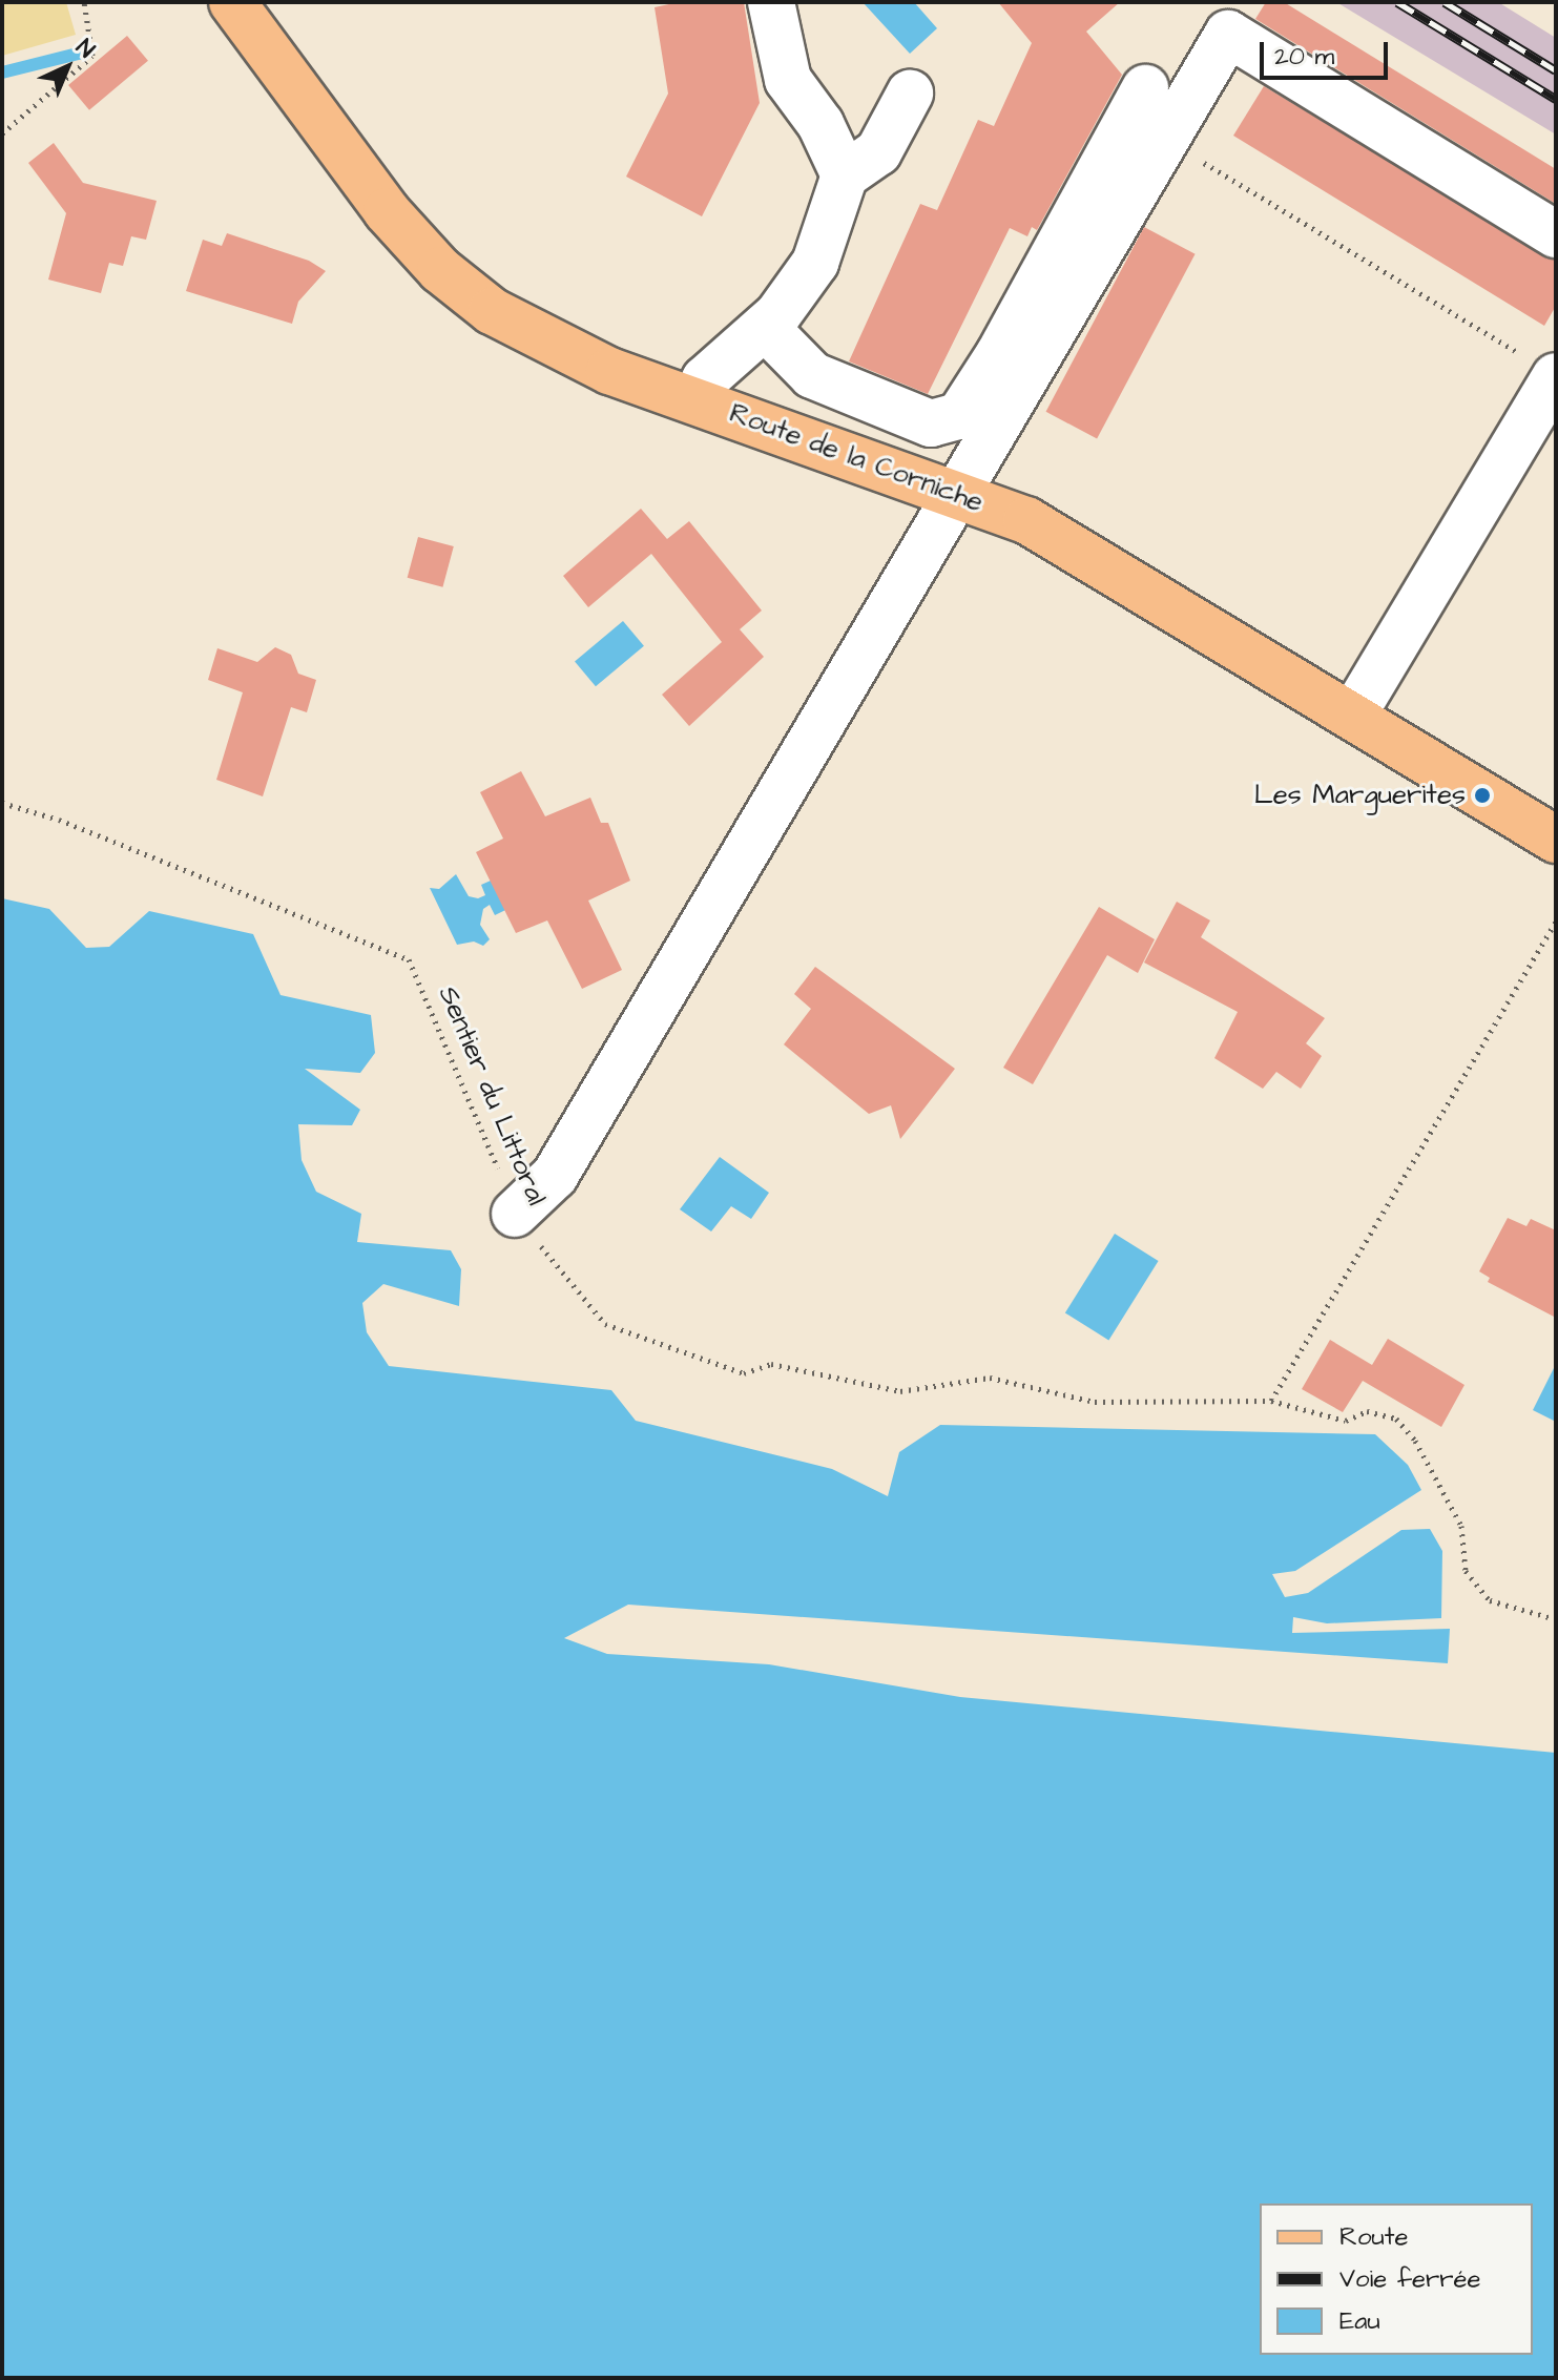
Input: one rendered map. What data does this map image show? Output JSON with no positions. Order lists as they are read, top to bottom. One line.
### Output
{"streets":{"main road":["Route de la Corniche"],"path":["Sentier du Littoral"]},"places":["Les Marguerites"],"legend":["Route","Voie ferrée","Eau"],"scale_bar":"20 m","north":"top right"}
